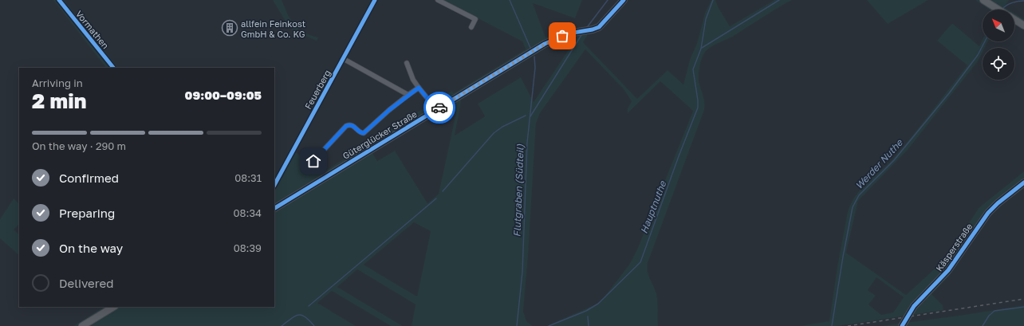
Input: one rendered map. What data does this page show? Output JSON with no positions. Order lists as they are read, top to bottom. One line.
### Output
{"streets":{"street":["Vormathen","Feuerberg","Güterglücker Straße","Käsperstraße"]},"water":["Werder Nuthe","Flutgraben (Südteil)","Hauptnuthe"],"places":{"building":["allfein Feinkost GmbH & Co. KG"]},"north":"top left","page":{"heading":["2 min","Arriving in","09:00–09:05"],"bar":"On the way · 290 m","list":[["Confirmed","08:31"],["Preparing","08:34"],["On the way","08:39"],"Delivered"]}}
